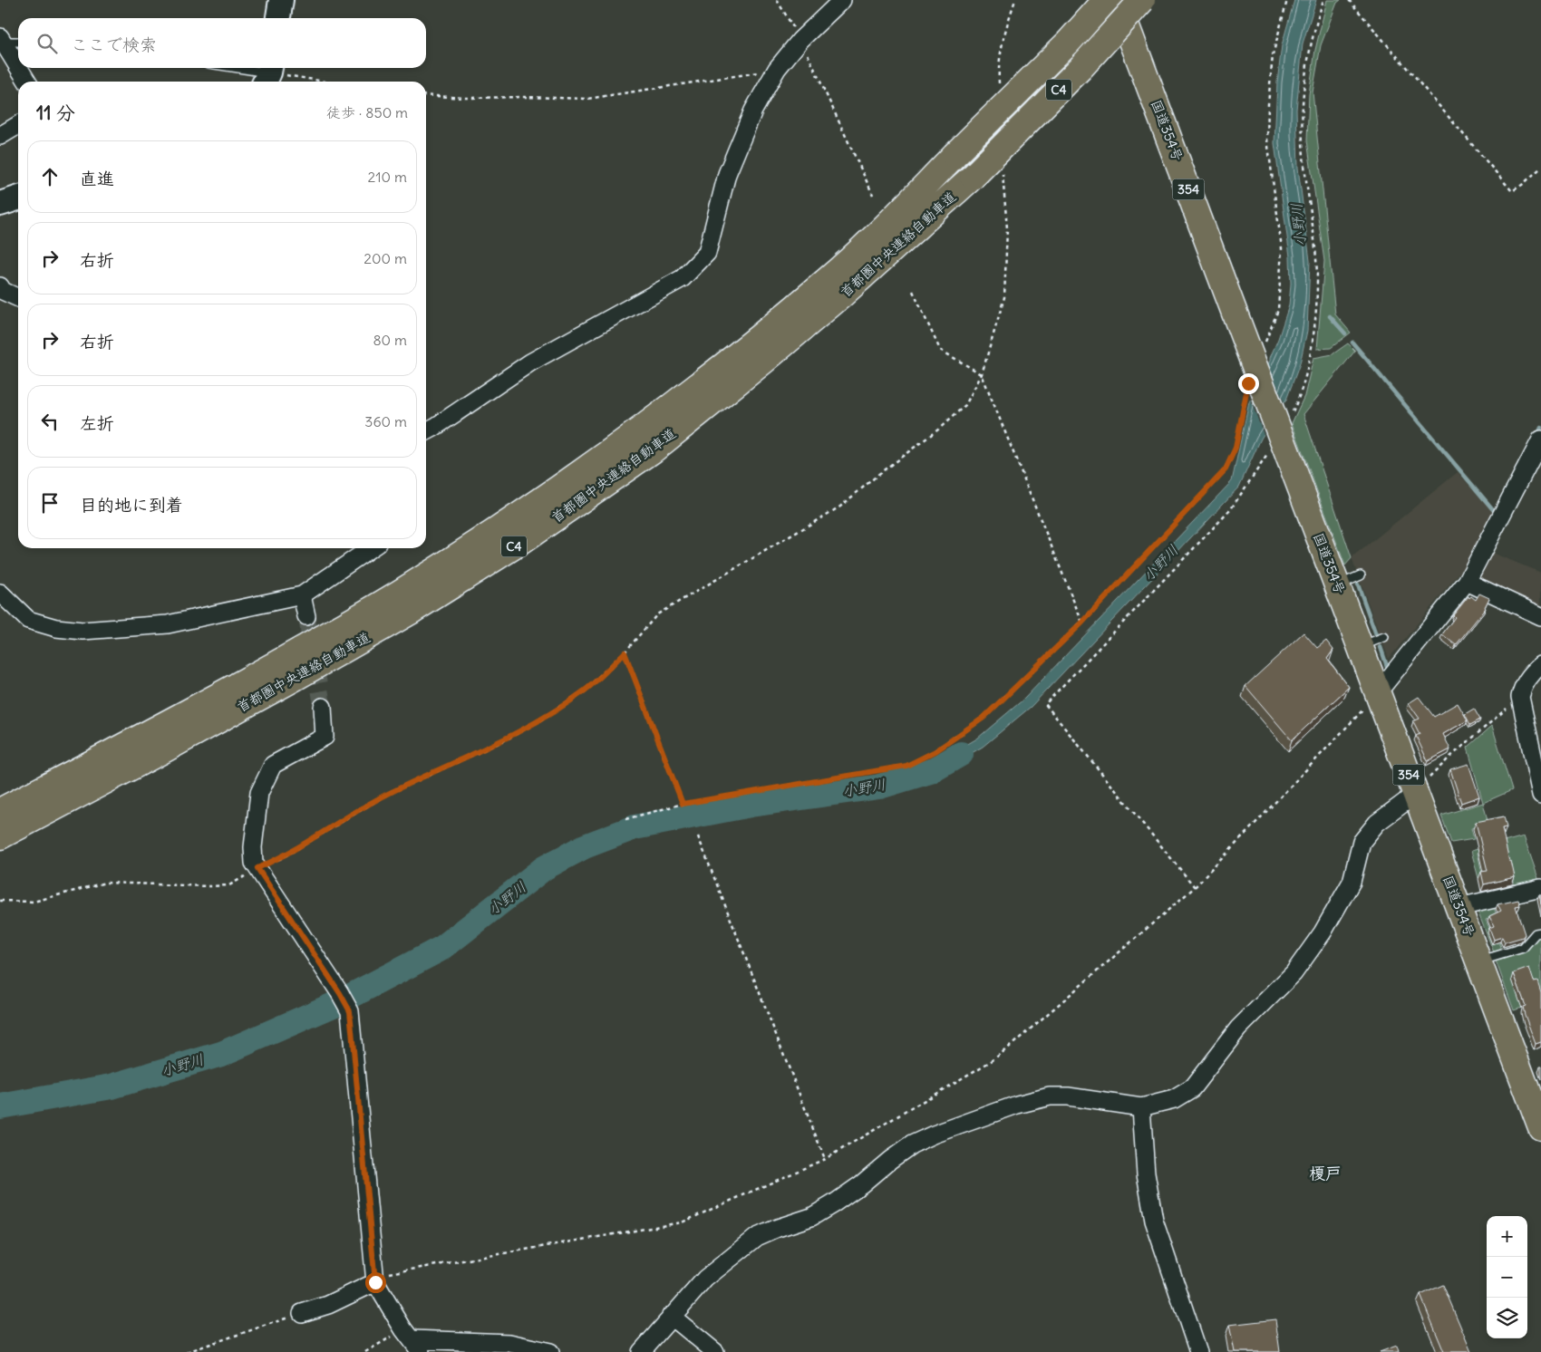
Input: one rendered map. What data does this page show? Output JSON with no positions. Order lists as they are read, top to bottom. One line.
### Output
{"streets":{"highway":["C4","国道354号","354","首都圏中央連絡自動車道"]},"districts":["榎戸"],"water":["小野川"],"page":{"search":"ここで検索","heading":["11 分","徒歩 · 850 m"],"list":[["直進","210 m"],["右折","200 m"],["右折","80 m"],["左折","360 m"],"目的地に到着"],"map_buttons":["+","−"]}}
